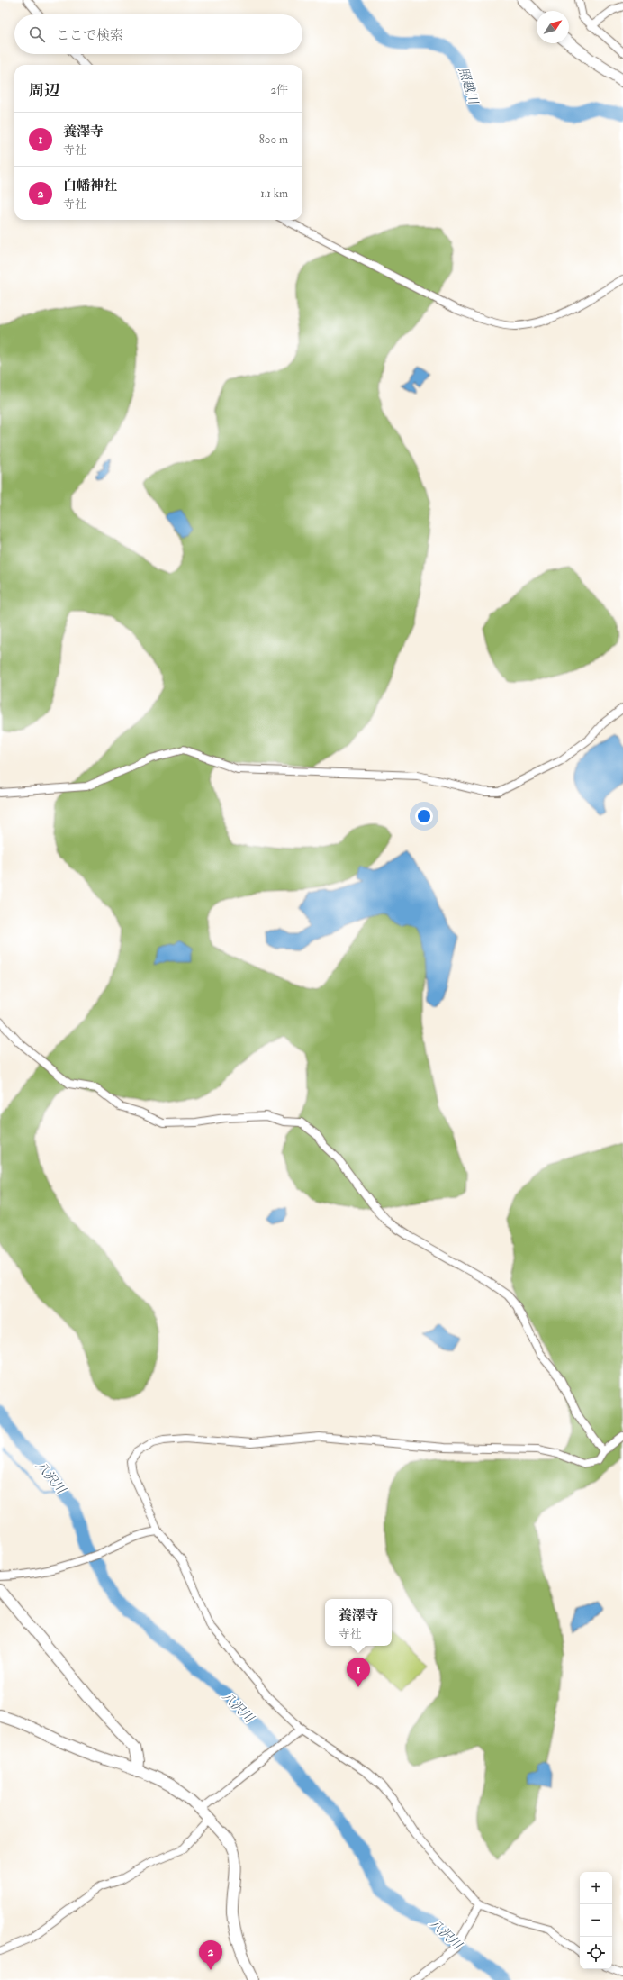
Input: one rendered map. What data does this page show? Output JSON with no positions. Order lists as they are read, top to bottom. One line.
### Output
{"water":["照越川","八沢川"],"north":"top right","page":{"search":"ここで検索","heading":["周辺","2件"],"list":[{"mark":"1","name":"養澤寺","note":"寺社","value":"800 m"},{"mark":"2","name":"白幡神社","note":"寺社","value":"1.1 km"}],"popup":["養澤寺","寺社"],"pins":["1","2"],"map_buttons":["+","−"]}}
